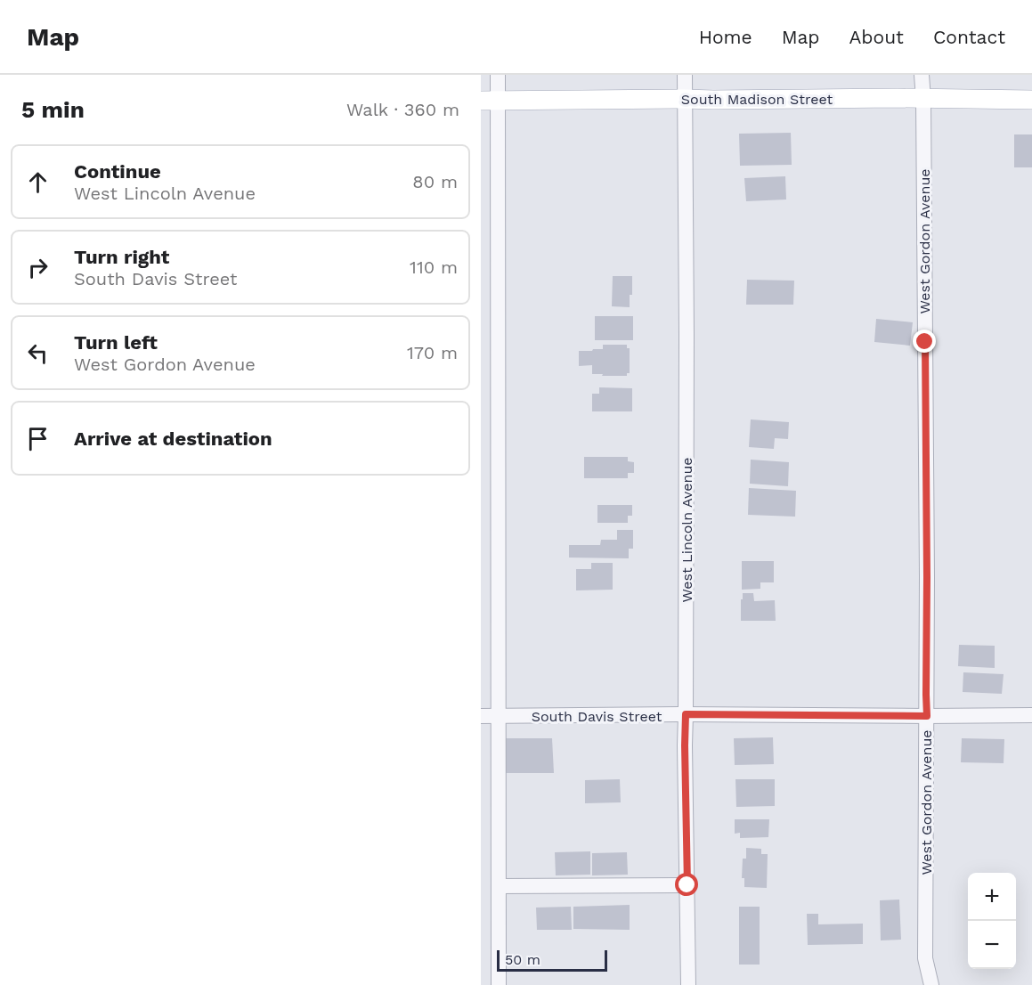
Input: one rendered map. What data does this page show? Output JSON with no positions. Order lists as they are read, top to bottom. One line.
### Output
{"streets":{"main road":["South Madison Street"],"street":["West Gordon Avenue","West Lincoln Avenue","South Davis Street"]},"crossings":[["South Madison Street","West Gordon Avenue"],["South Madison Street","West Lincoln Avenue"],["West Gordon Avenue","South Davis Street"],["West Lincoln Avenue","South Davis Street"]],"scale_bar":"50 m","page":{"header":"Map","nav":["Home","Map","About","Contact"],"heading":["5 min","Walk · 360 m"],"list":[["Continue","West Lincoln Avenue","80 m"],["Turn right","South Davis Street","110 m"],["Turn left","West Gordon Avenue","170 m"],"Arrive at destination"],"map_buttons":["+","−"],"scale":"50 m"}}
